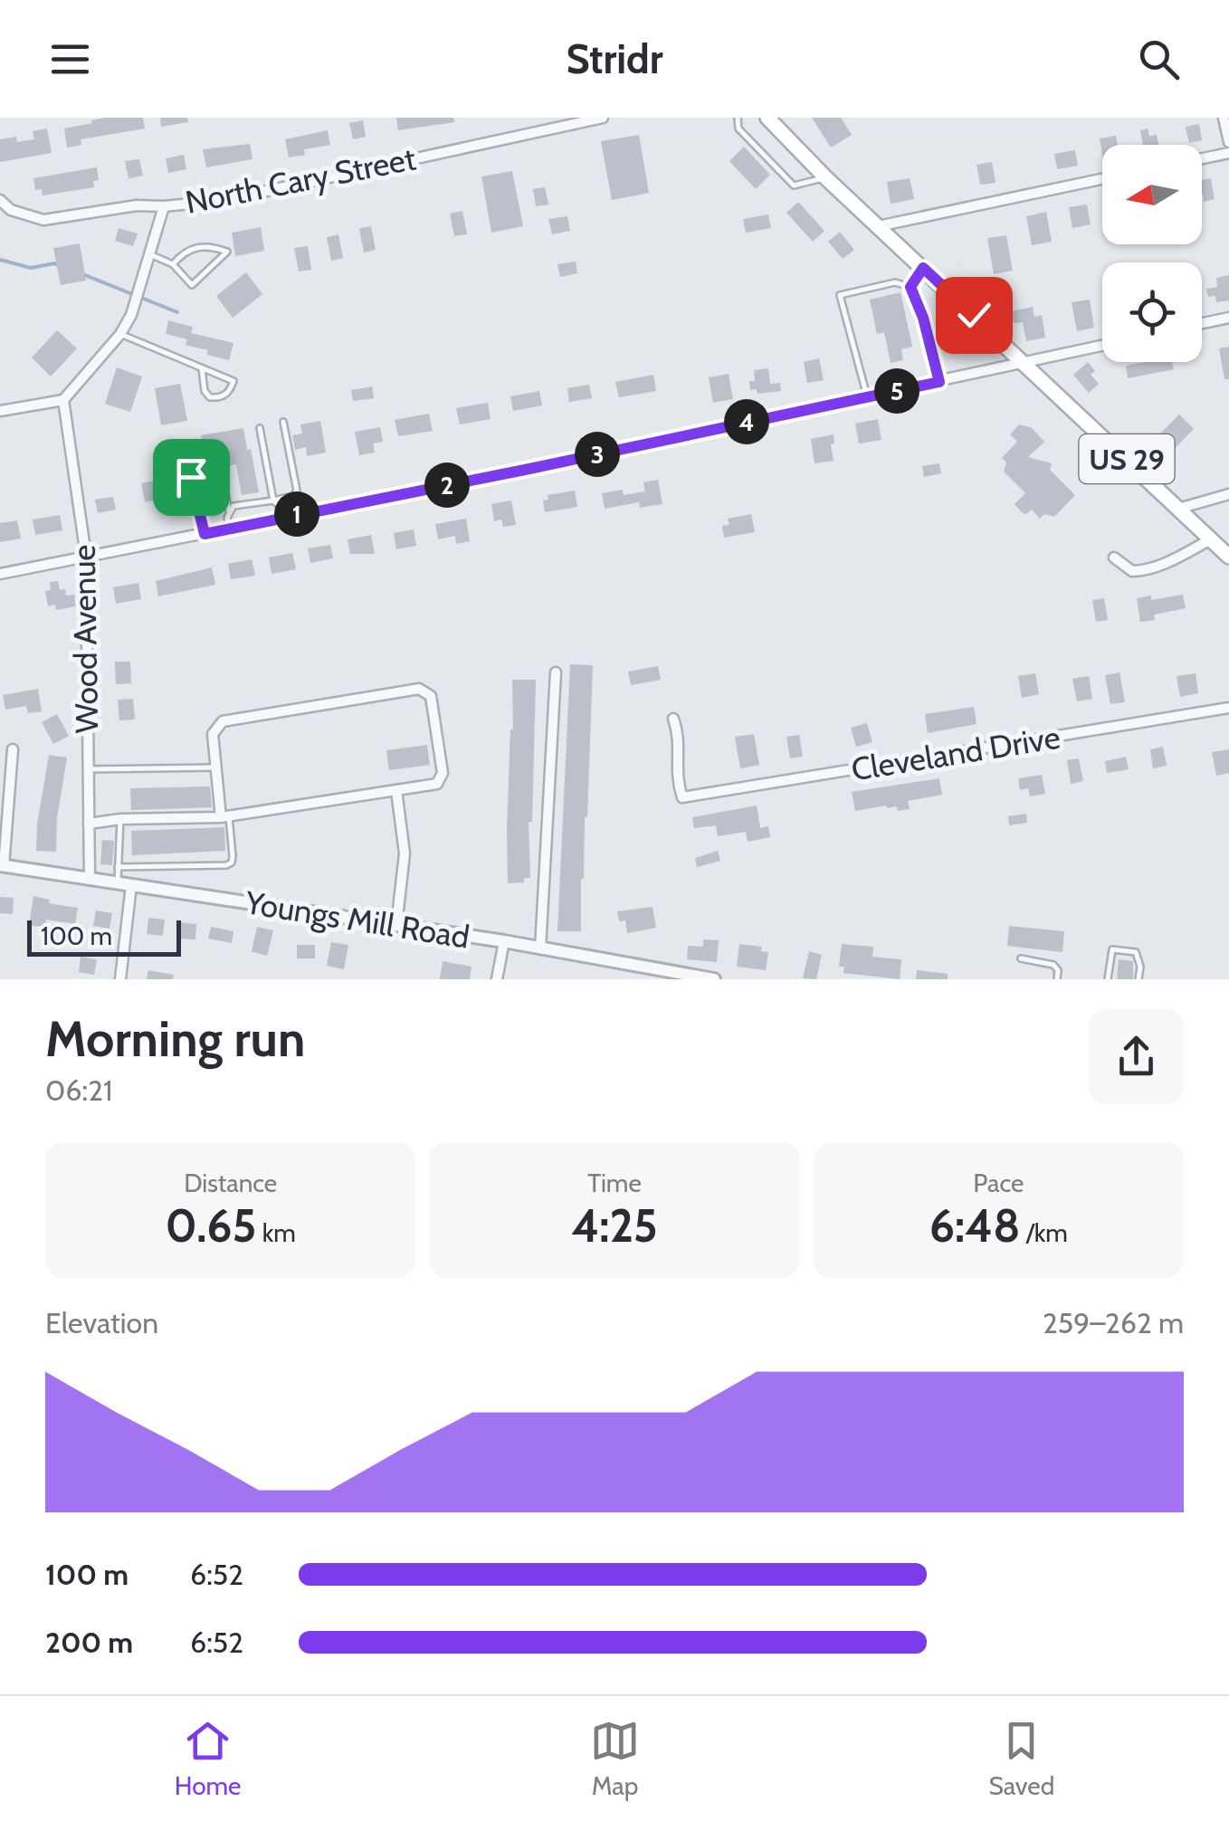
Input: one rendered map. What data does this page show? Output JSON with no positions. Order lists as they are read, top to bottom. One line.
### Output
{"streets":{"main road":["US 29"],"street":["North Cary Street","Wood Avenue","Cleveland Drive","Youngs Mill Road"]},"crossings":[["Wood Avenue","Youngs Mill Road"]],"scale_bar":"100 m","north":"left","page":{"header":"Stridr","pins":["5","4","3","2","1"],"scale":"100 m","heading":["Morning run","06:21"],"stats":[["Distance","0.65 km"],["Time","4:25"],["Pace","6:48 /km"]],"chart":["Elevation","259–262 m"],"list":[{"name":"100 m","note":"6:52"},{"name":"200 m","note":"6:52"}],"tabs":["Home","Map","Saved"]}}
